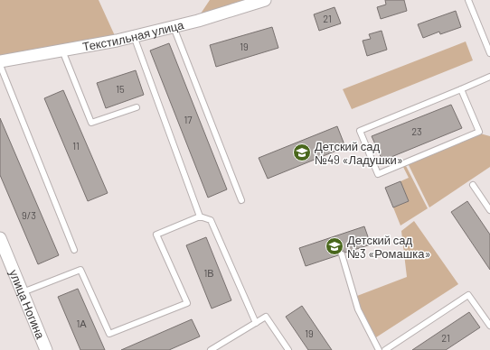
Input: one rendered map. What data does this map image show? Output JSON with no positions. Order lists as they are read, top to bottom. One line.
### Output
{"streets":{"street":["Текстильная улица","улица Ногина"]},"places":{"school or university":["Детский сад №49 «Ладушки»","Детский сад №3 «Ромашка»"]},"house_numbers":["21","19","15","17","23","11","9/3","1В","1А","19","21"]}
